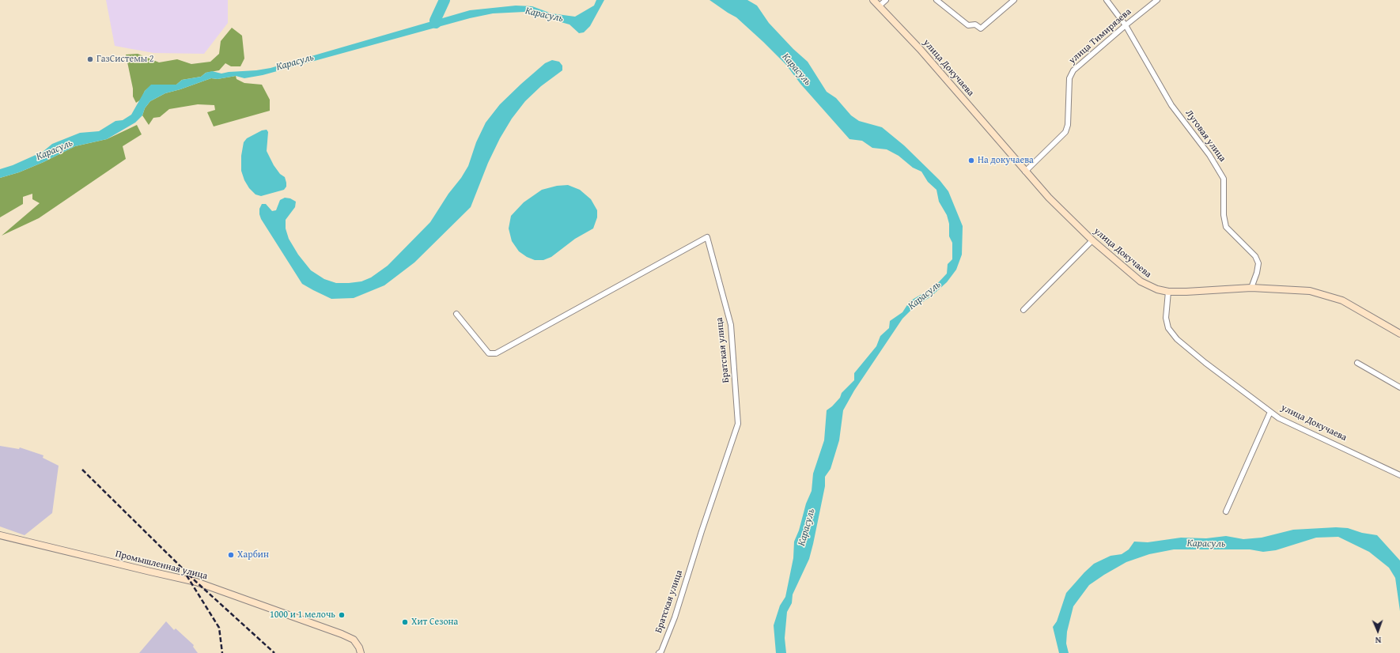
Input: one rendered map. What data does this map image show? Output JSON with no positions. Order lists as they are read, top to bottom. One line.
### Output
{"streets":{"main road":["улица Докучаева","Промышленная улица"],"street":["улица Тимирязева","Луговая улица","Братская улица"]},"crossings":[["улица Тимирязева","улица Докучаева"],["улица Тимирязева","Луговая улица"]],"water":["Карасуль"],"places":["ГазСистемы 2","На докучаева","Харбин","1000 и 1 мелочь","Хит Сезона"],"north":"bottom"}
